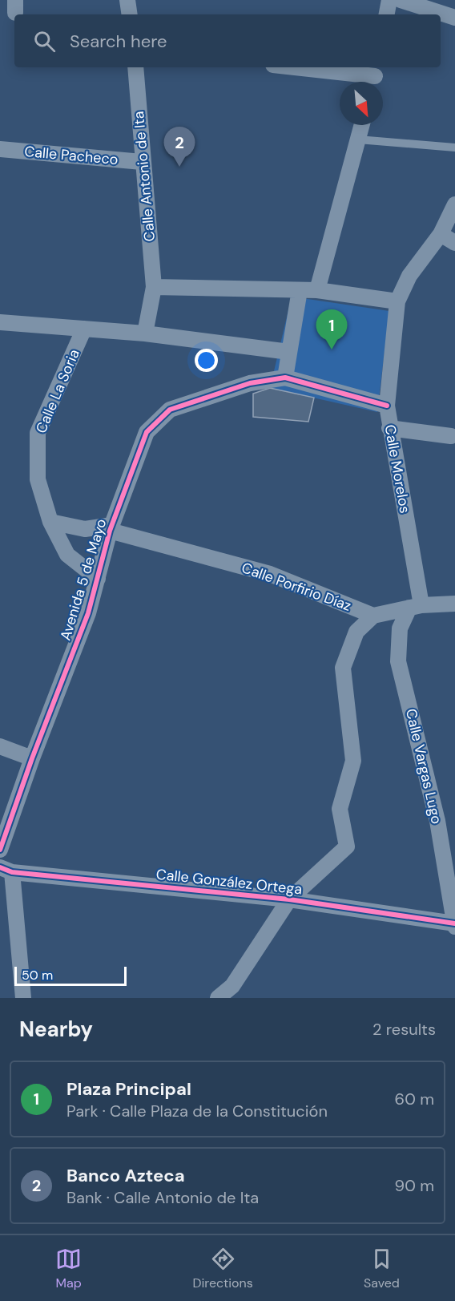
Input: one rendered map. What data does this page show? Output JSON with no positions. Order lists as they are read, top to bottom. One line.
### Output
{"streets":{"street":["Calle Pacheco","Calle Antonio de Ita","Calle La Soria","Calle Morelos","Avenida 5 de Mayo","Calle Porfirio Díaz","Calle Vargas Lugo","Calle González Ortega"]},"crossings":[["Calle Pacheco","Calle Antonio de Ita"],["Calle La Soria","Avenida 5 de Mayo"],["Calle Morelos","Calle Vargas Lugo"],["Avenida 5 de Mayo","Calle Porfirio Díaz"],["Calle Vargas Lugo","Calle González Ortega"]],"scale_bar":"50 m","north":"bottom right","page":{"search":"Search here","pins":["2","1"],"scale":"50 m","heading":["Nearby","2 results"],"list":[{"mark":"1","name":"Plaza Principal","note":"Park · Calle Plaza de la Constitución","value":"60 m"},{"mark":"2","name":"Banco Azteca","note":"Bank · Calle Antonio de Ita","value":"90 m"}],"nav":["Map","Directions","Saved"]}}
